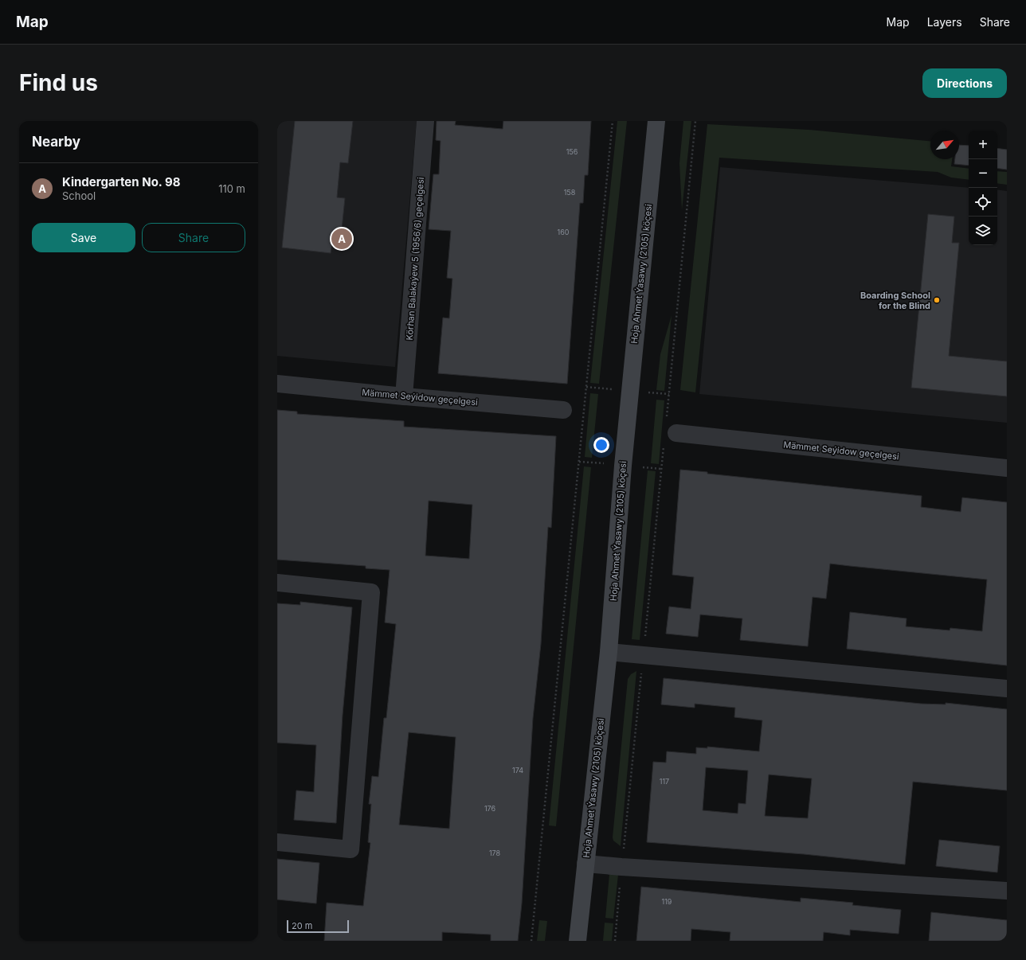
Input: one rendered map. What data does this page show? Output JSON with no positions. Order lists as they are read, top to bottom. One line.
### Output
{"streets":{"street":["Körhan Balakaýew 5 (1956/6) geçelgesi","Hoja Ahmet Ýasawy (2105) köçesi","Mämmet Seýidow geçelgesi"]},"crossings":[["Körhan Balakaýew 5 (1956/6) geçelgesi","Mämmet Seýidow geçelgesi"]],"places":["Boarding School for the Blind"],"house_numbers":["156","158","160","174","117","176","178","119"],"scale_bar":"20 m","north":"top right","page":{"header":"Map","nav":["Map","Layers","Share"],"buttons":["Directions",["Save","Share"]],"title":"Find us","heading":"Nearby","map_buttons":["+","−"],"list":[{"mark":"A","name":"Kindergarten No. 98","note":"School","value":"110 m"}],"pins":"A","scale":"20 m"}}
